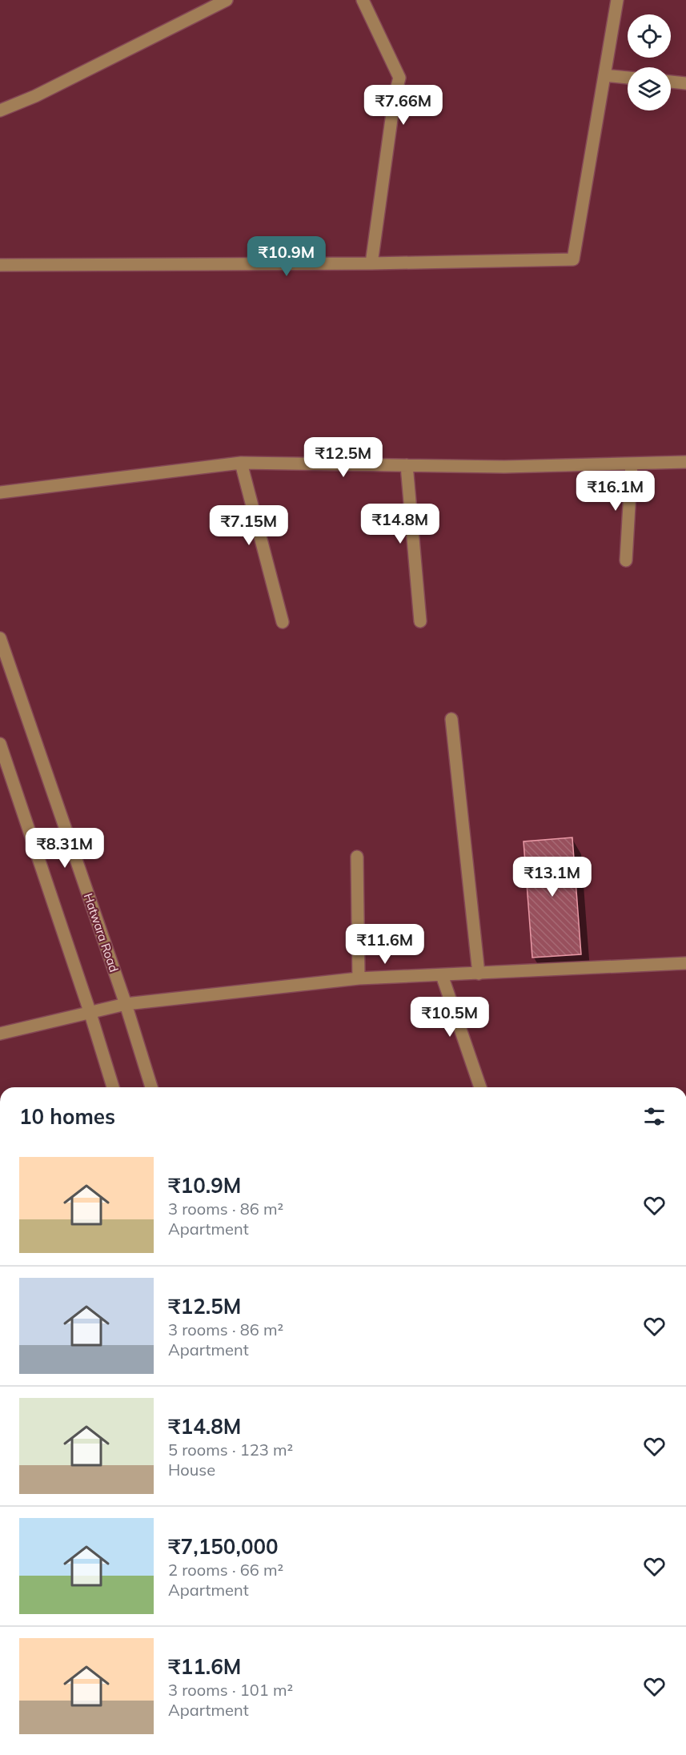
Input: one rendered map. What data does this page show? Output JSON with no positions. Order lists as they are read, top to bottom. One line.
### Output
{"streets":{"street":["Hatwara Road"]},"page":{"price":["₹7.66M","₹10.9M","₹12.5M","₹16.1M","₹14.8M","₹7.15M","₹8.31M","₹13.1M","₹11.6M","₹10.5M"],"heading":"10 homes","list":[{"name":"₹10.9M","note":"3 rooms · 86 m² · Apartment"},{"name":"₹12.5M","note":"3 rooms · 86 m² · Apartment"},{"name":"₹14.8M","note":"5 rooms · 123 m² · House"},{"name":"₹7,150,000","note":"2 rooms · 66 m² · Apartment"},{"name":"₹11.6M","note":"3 rooms · 101 m² · Apartment"}]}}
